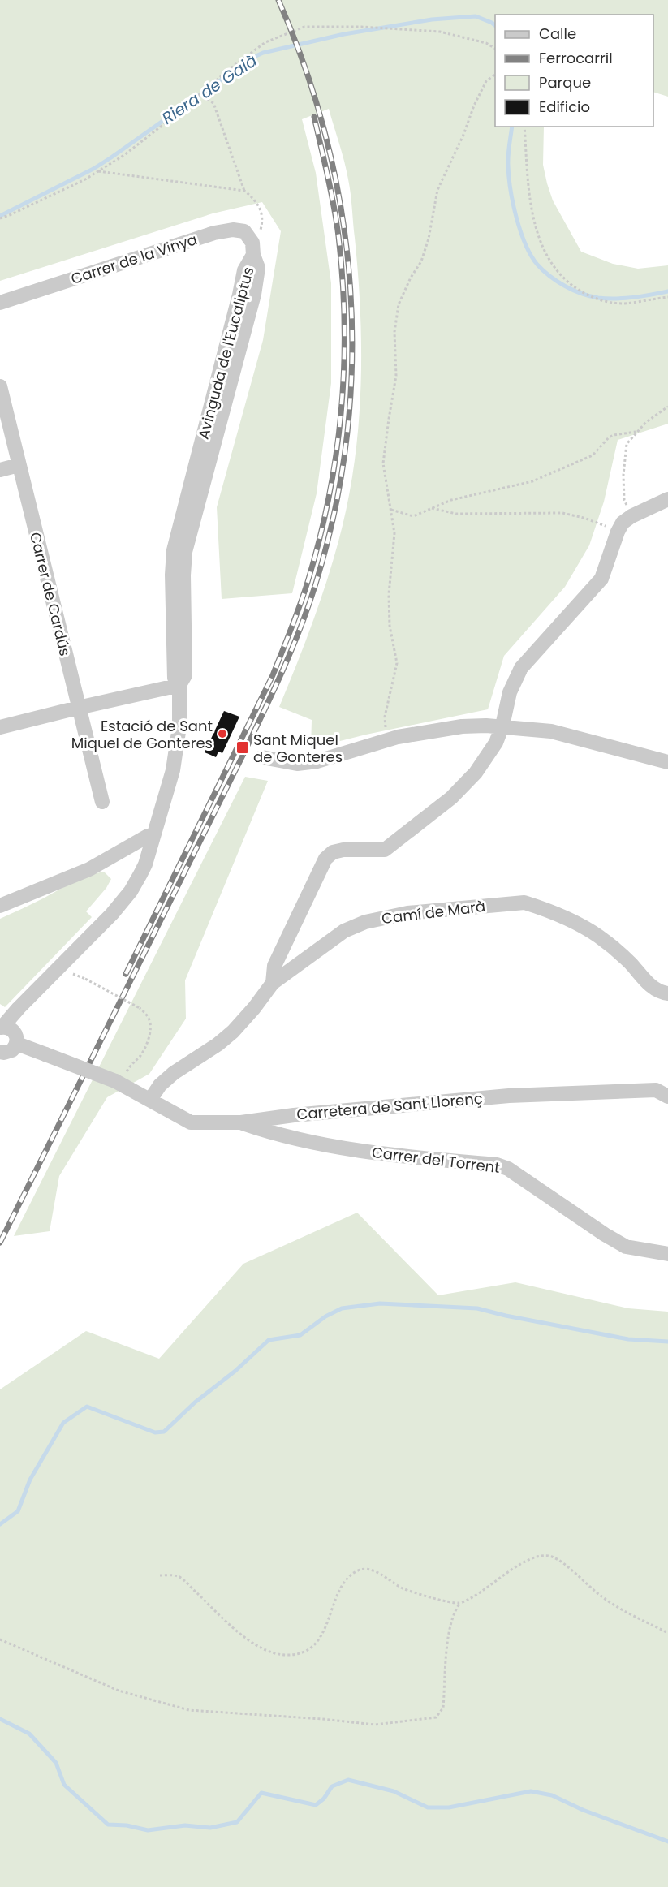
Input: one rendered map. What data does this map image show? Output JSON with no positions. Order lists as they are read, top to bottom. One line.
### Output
{"streets":{"street":["Carrer de la Vinya","Avinguda de l'Eucaliptus","Carrer de Cardús","Camí de Marà","Carretera de Sant Llorenç","Carrer del Torrent"]},"crossings":[["Carrer de la Vinya","Avinguda de l'Eucaliptus"],["Camí de Marà","Carretera de Sant Llorenç"],["Carretera de Sant Llorenç","Carrer del Torrent"]],"water":["Riera de Gaià"],"places":{"other":["Estació de Sant Miquel de Gonteres"],"transit":["Sant Miquel de Gonteres"]},"legend":["Calle","Ferrocarril","Parque","Edificio"]}
